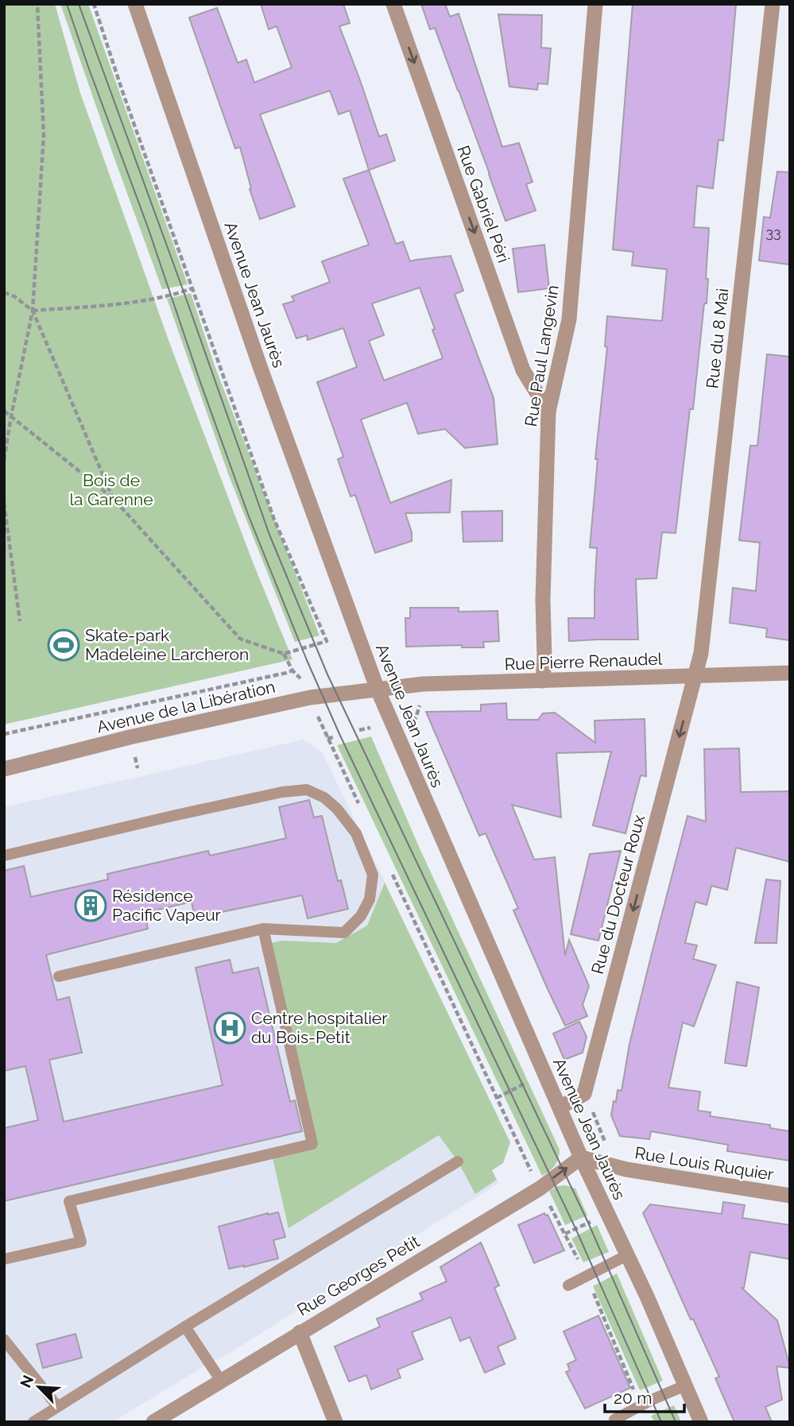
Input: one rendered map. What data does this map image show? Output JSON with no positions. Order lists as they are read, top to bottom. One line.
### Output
{"streets":{"street":["Rue Gabriel Péri","Avenue Jean Jaurès","Rue du 8 Mai","Rue Paul Langevin","Rue Pierre Renaudel","Avenue de la Libération","Rue du Docteur Roux","Rue Louis Ruquier","Rue Georges Petit"]},"crossings":[["Rue Gabriel Péri","Rue Paul Langevin"],["Avenue Jean Jaurès","Rue Pierre Renaudel"],["Avenue Jean Jaurès","Avenue de la Libération"],["Avenue Jean Jaurès","Rue du Docteur Roux"],["Avenue Jean Jaurès","Rue Louis Ruquier"],["Avenue Jean Jaurès","Rue Georges Petit"],["Rue du 8 Mai","Rue Pierre Renaudel"],["Rue du 8 Mai","Rue du Docteur Roux"],["Rue Paul Langevin","Rue Pierre Renaudel"],["Rue Pierre Renaudel","Avenue de la Libération"],["Rue Pierre Renaudel","Rue du Docteur Roux"],["Rue Louis Ruquier","Rue Georges Petit"]],"one_way":["Rue Gabriel Péri","Rue du Docteur Roux"],"parks":["Bois de la Garenne"],"places":{"sports":["Skate-park Madeleine Larcheron"],"building":["Résidence Pacific Vapeur"],"hospital":["Centre hospitalier du Bois-Petit"]},"house_numbers":["33"],"scale_bar":"20 m","north":"top left"}
